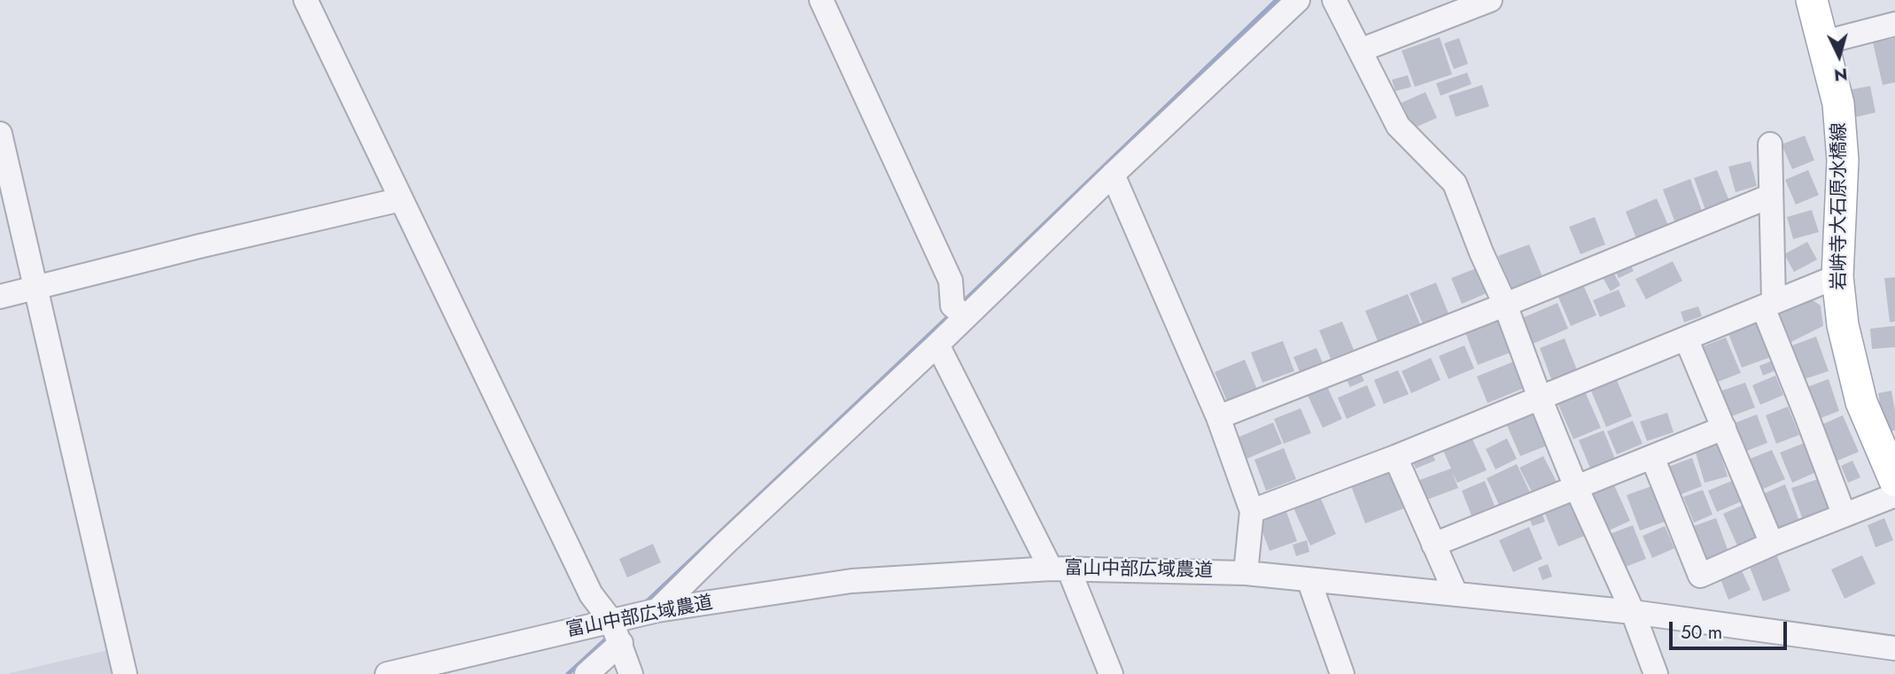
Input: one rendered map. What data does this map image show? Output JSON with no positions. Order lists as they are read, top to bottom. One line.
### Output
{"streets":{"main road":["岩峅寺大石原水橋線"],"street":["富山中部広域農道"]},"scale_bar":"50 m","north":"bottom"}
